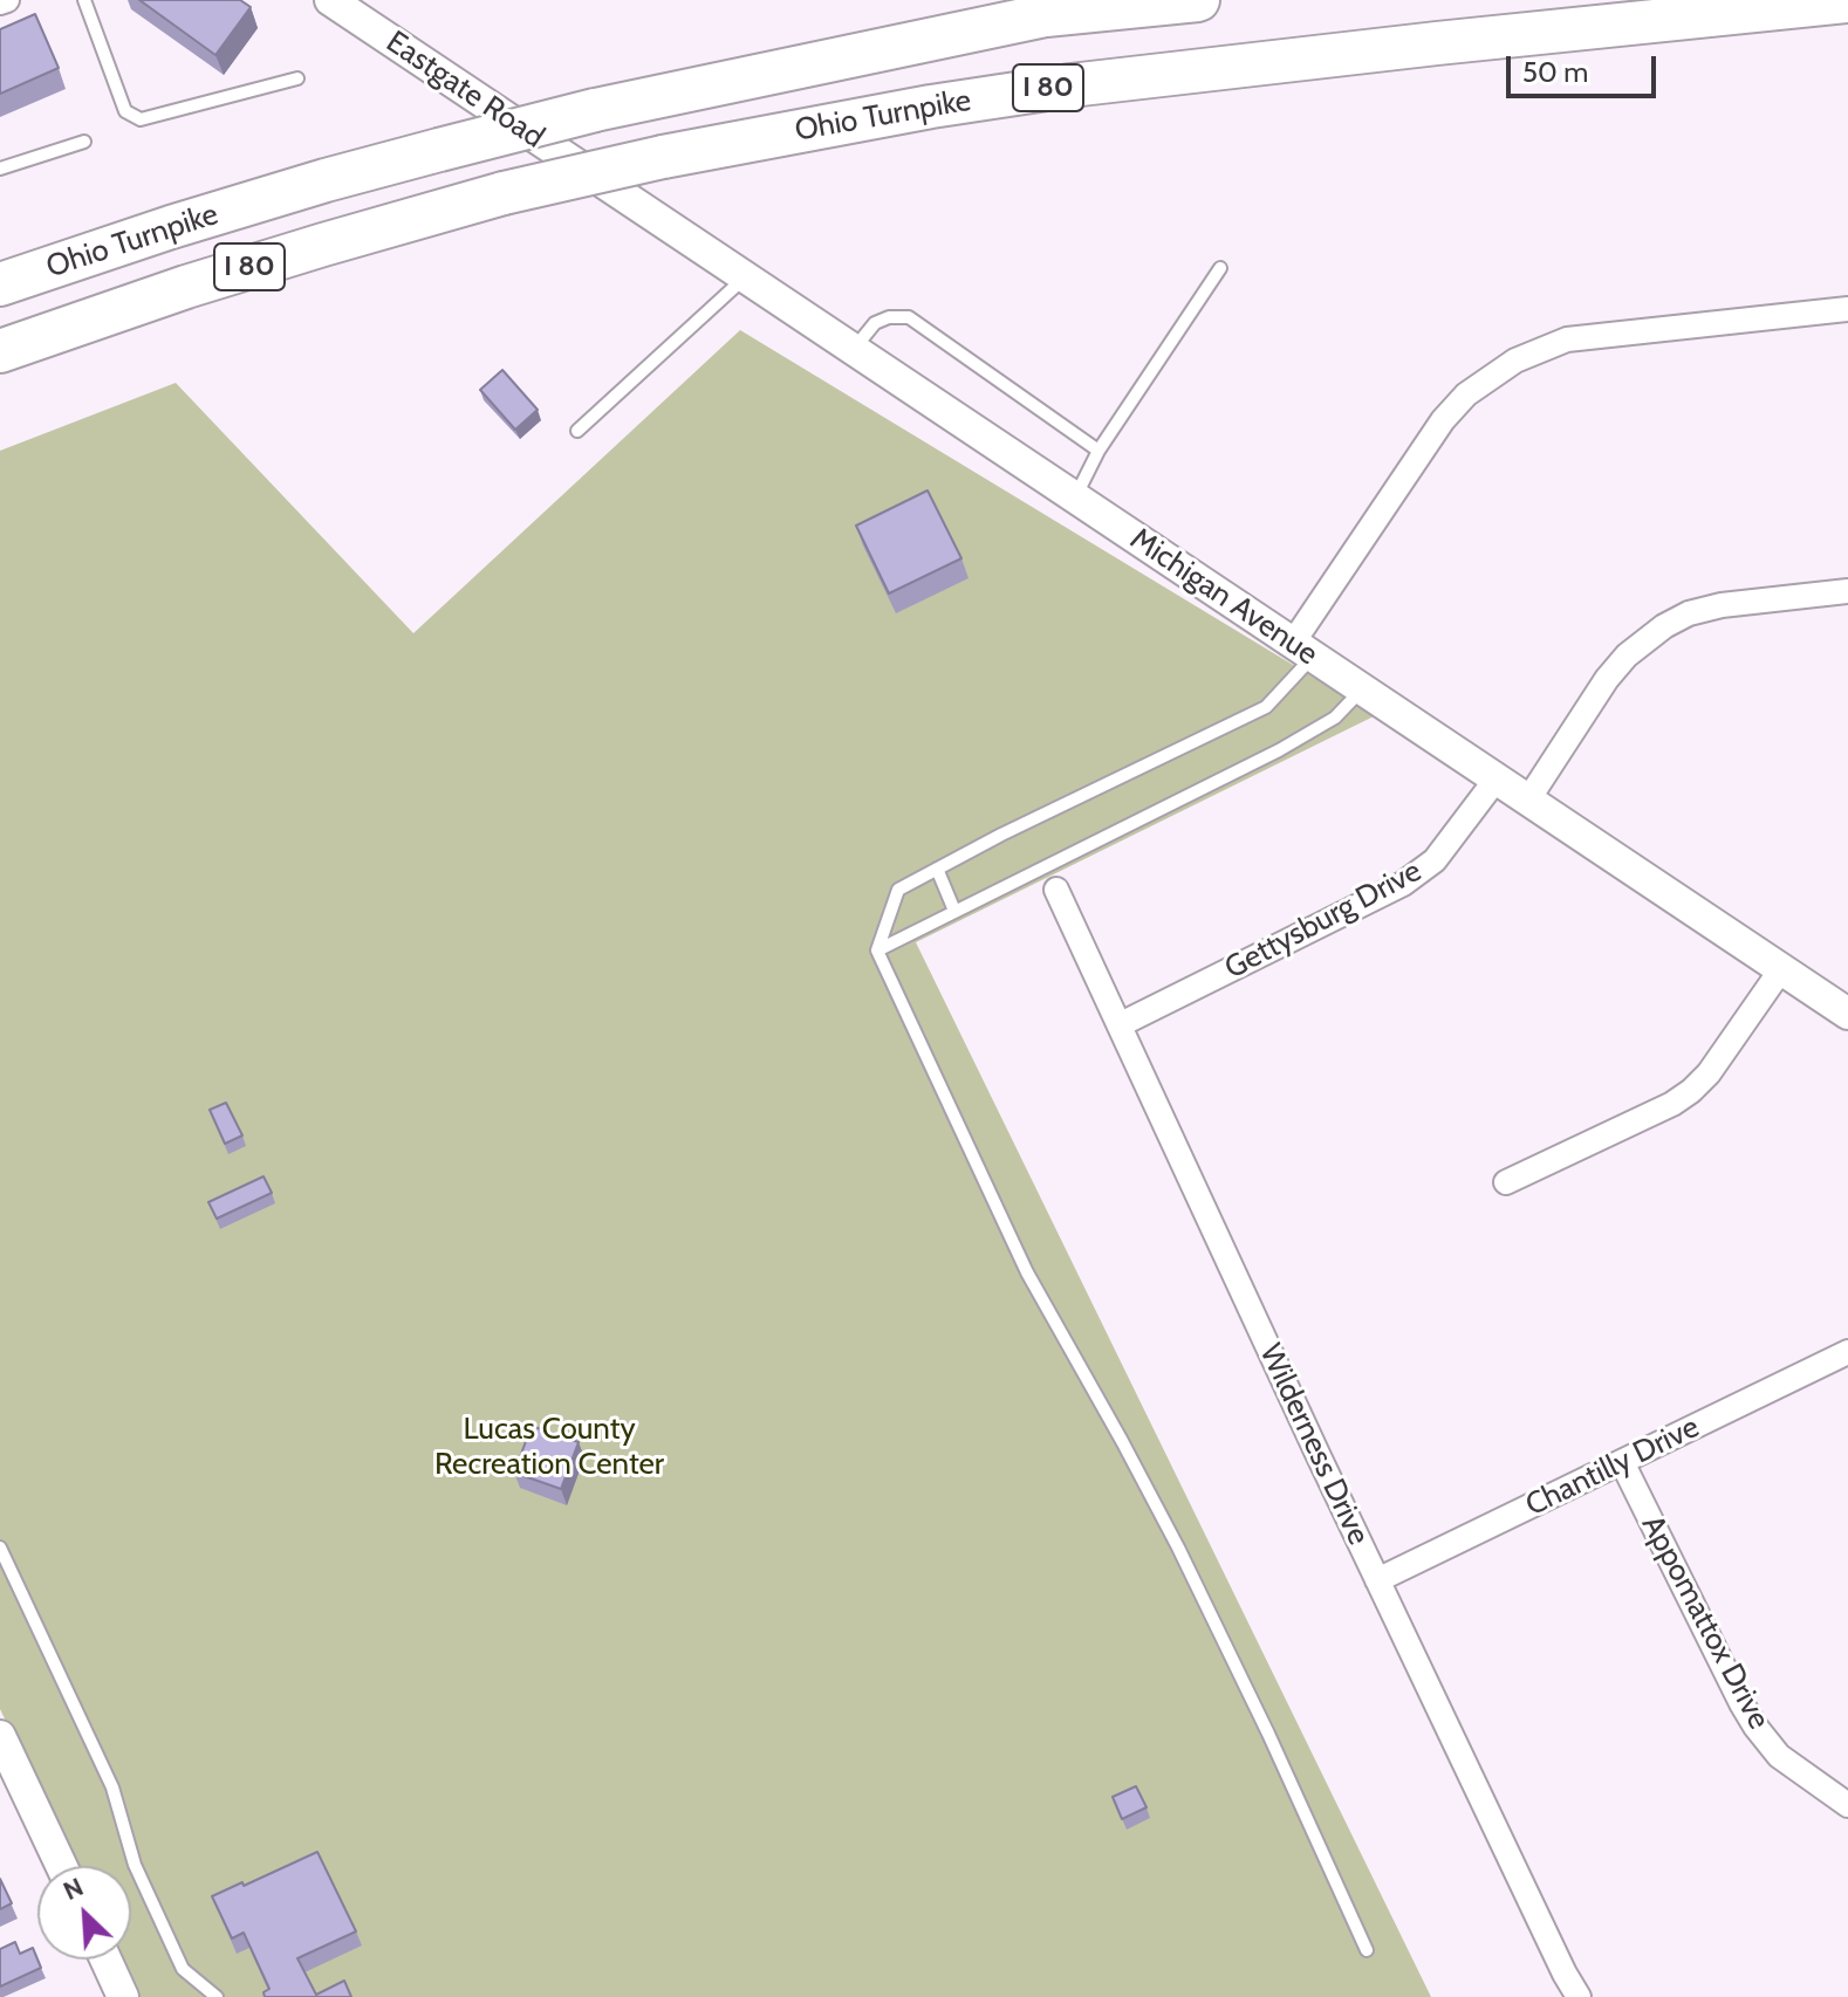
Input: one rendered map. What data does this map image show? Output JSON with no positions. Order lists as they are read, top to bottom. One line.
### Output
{"streets":{"highway":["I 80","Ohio Turnpike"],"street":["Eastgate Road","Michigan Avenue","Gettysburg Drive","Wilderness Drive","Chantilly Drive","Appomattox Drive"]},"crossings":[["Eastgate Road","Michigan Avenue"],["Michigan Avenue","Gettysburg Drive"],["Gettysburg Drive","Wilderness Drive"],["Wilderness Drive","Chantilly Drive"],["Chantilly Drive","Appomattox Drive"]],"parks":["Lucas County Recreation Center"],"scale_bar":"50 m","north":"top left"}
